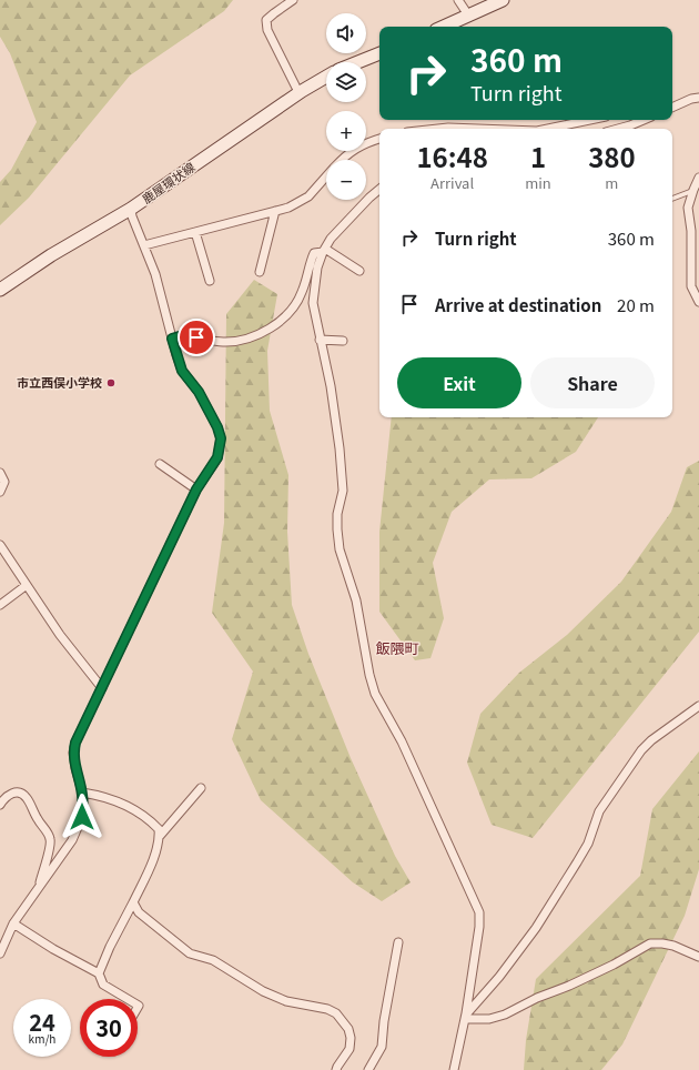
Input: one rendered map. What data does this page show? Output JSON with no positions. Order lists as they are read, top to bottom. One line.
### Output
{"streets":{"main road":["鹿屋環状線"]},"districts":["飯隈町"],"places":["市立西俣小学校"],"page":{"map_buttons":["+","−"],"turn":["360 m","Turn right"],"eta":["16:48","Arrival","1","min","380","m"],"list":[{"name":"Turn right","value":"360 m"},{"name":"Arrive at destination","value":"20 m"}],"buttons":["Exit","Share"],"speed":"24 km/h","limit":"30"}}
